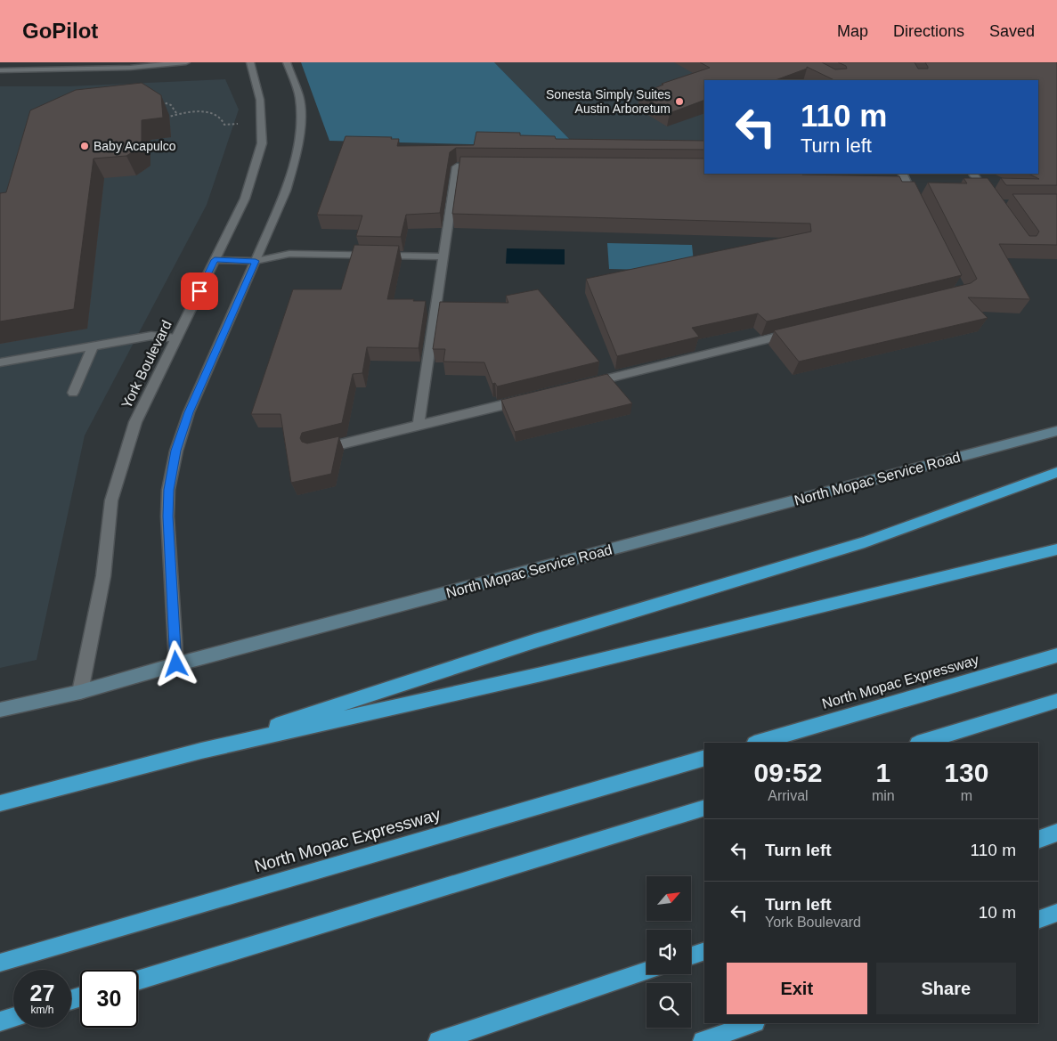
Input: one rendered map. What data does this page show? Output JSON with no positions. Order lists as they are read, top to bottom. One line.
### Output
{"streets":{"highway":["North Mopac Expressway"],"main road":["North Mopac Service Road"],"street":["York Boulevard"]},"crossings":[["York Boulevard","North Mopac Service Road"]],"places":["Sonesta Simply Suites Austin Arboretum","Baby Acapulco"],"north":"top right","page":{"header":"GoPilot","nav":["Map","Directions","Saved"],"turn":["110 m","Turn left"],"eta":["09:52","Arrival","1","min","130","m"],"list":[{"name":"Turn left","value":"110 m"},{"name":"Turn left","note":"York Boulevard","value":"10 m"}],"buttons":["Exit","Share"],"speed":"27 km/h","limit":"30"}}
